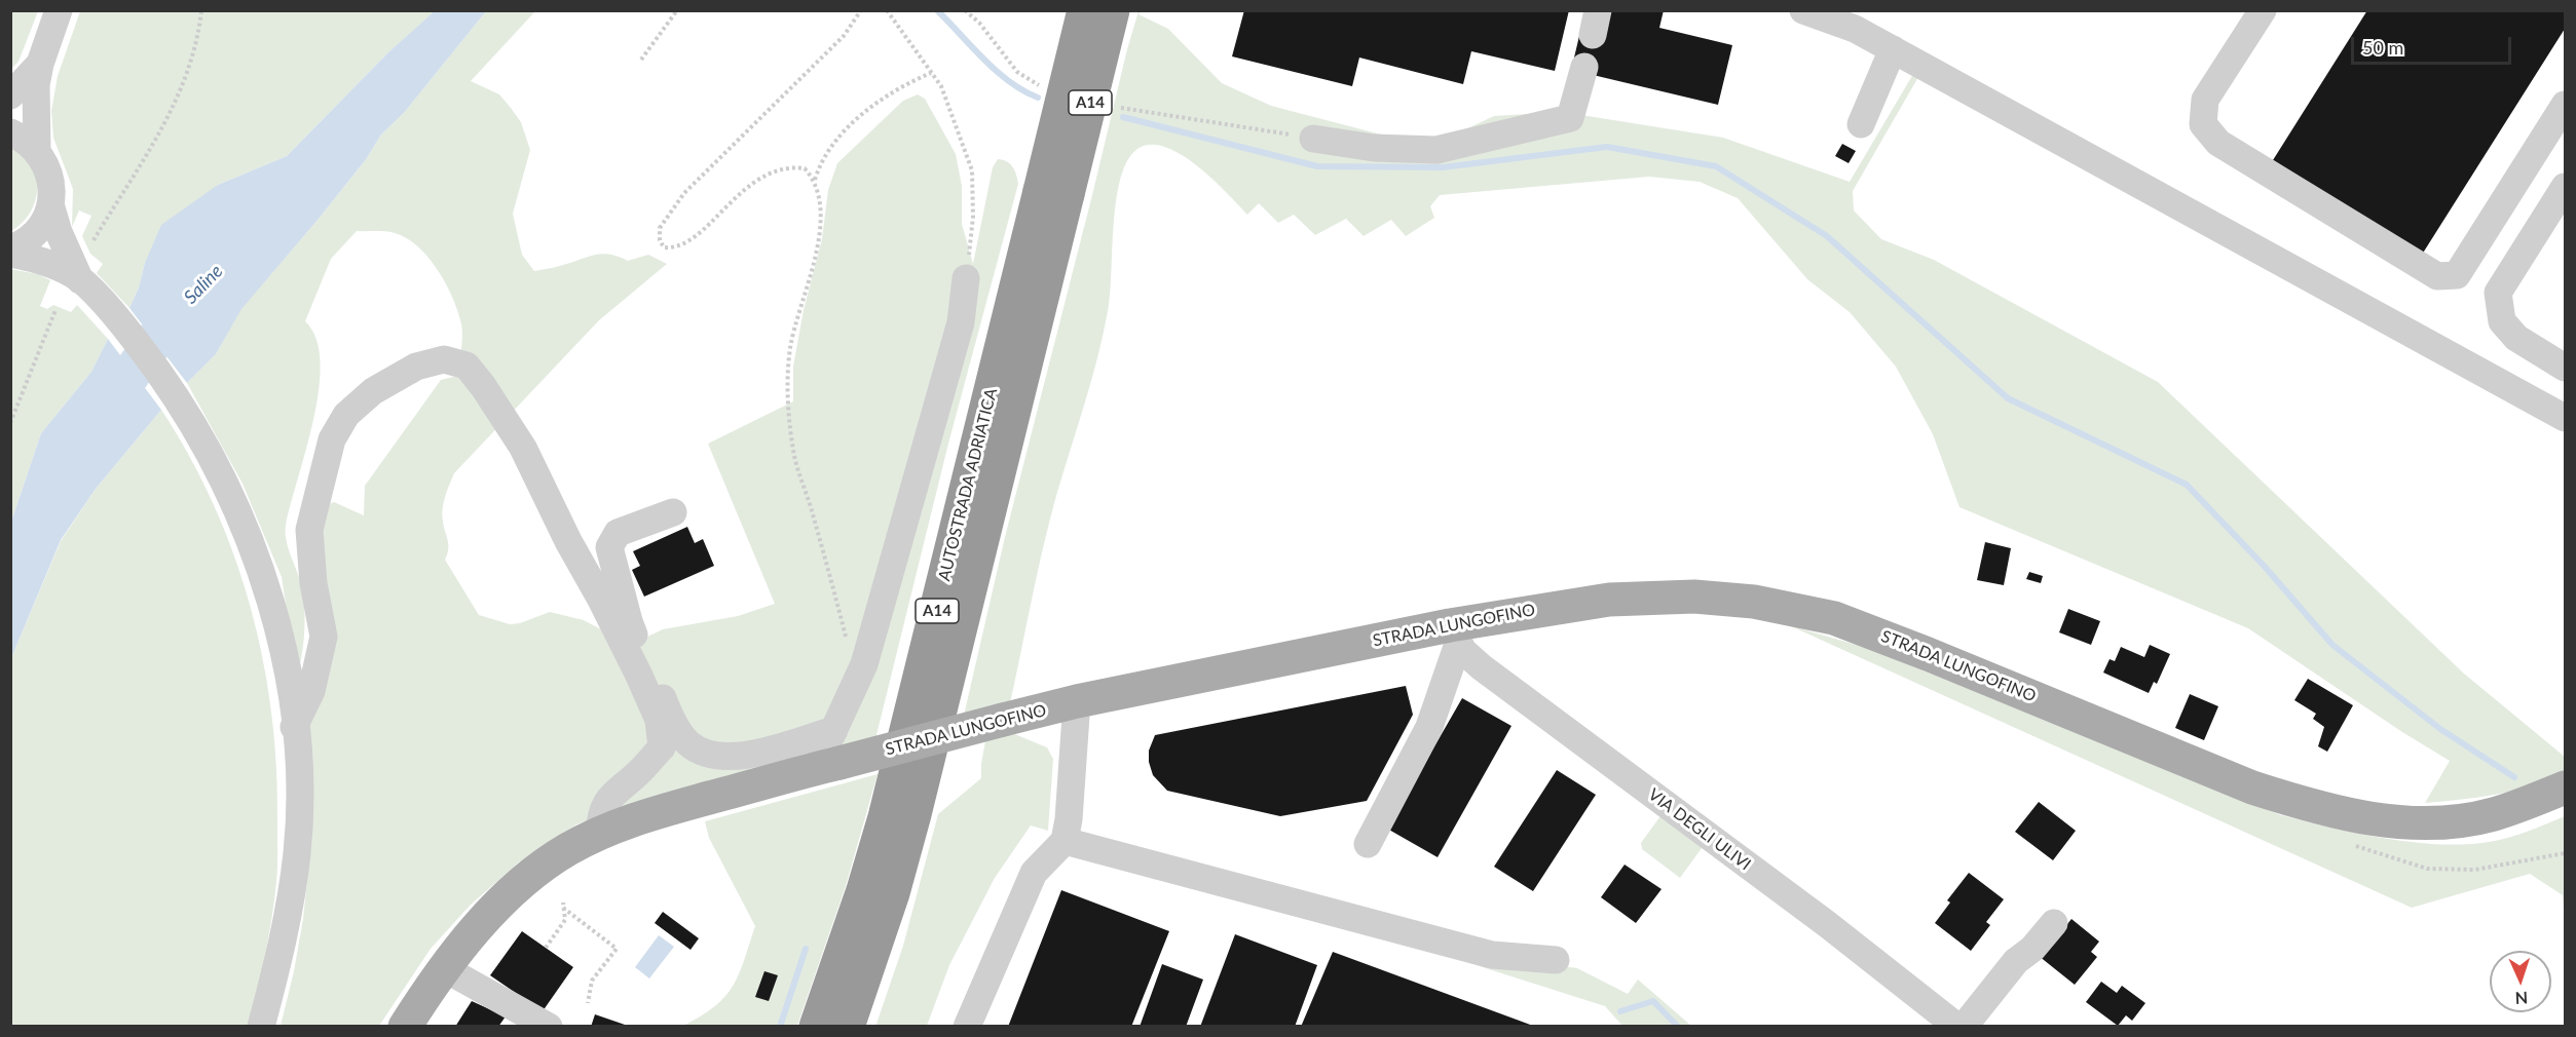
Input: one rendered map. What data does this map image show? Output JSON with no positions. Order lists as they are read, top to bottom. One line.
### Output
{"streets":{"highway":["A14","AUTOSTRADA ADRIATICA"],"main road":["STRADA LUNGOFINO"],"street":["VIA DEGLI ULIVI"]},"crossings":[["STRADA LUNGOFINO","VIA DEGLI ULIVI"]],"water":["Saline"],"scale_bar":"50 m","north":"bottom"}
